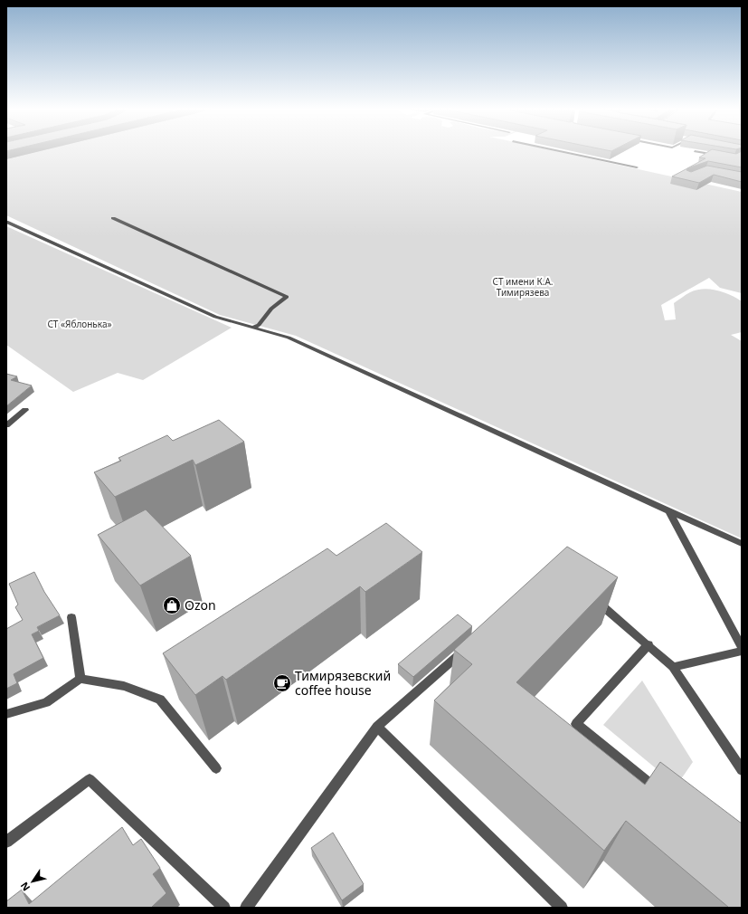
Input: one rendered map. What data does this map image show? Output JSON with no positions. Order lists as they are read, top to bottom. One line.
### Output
{"parks":["СТ имени К.А. Тимирязева","СТ «Яблонька»"],"places":{"shop":["Ozon"],"cafe":["Тимирязевский coffee house"]},"north":"bottom left"}
